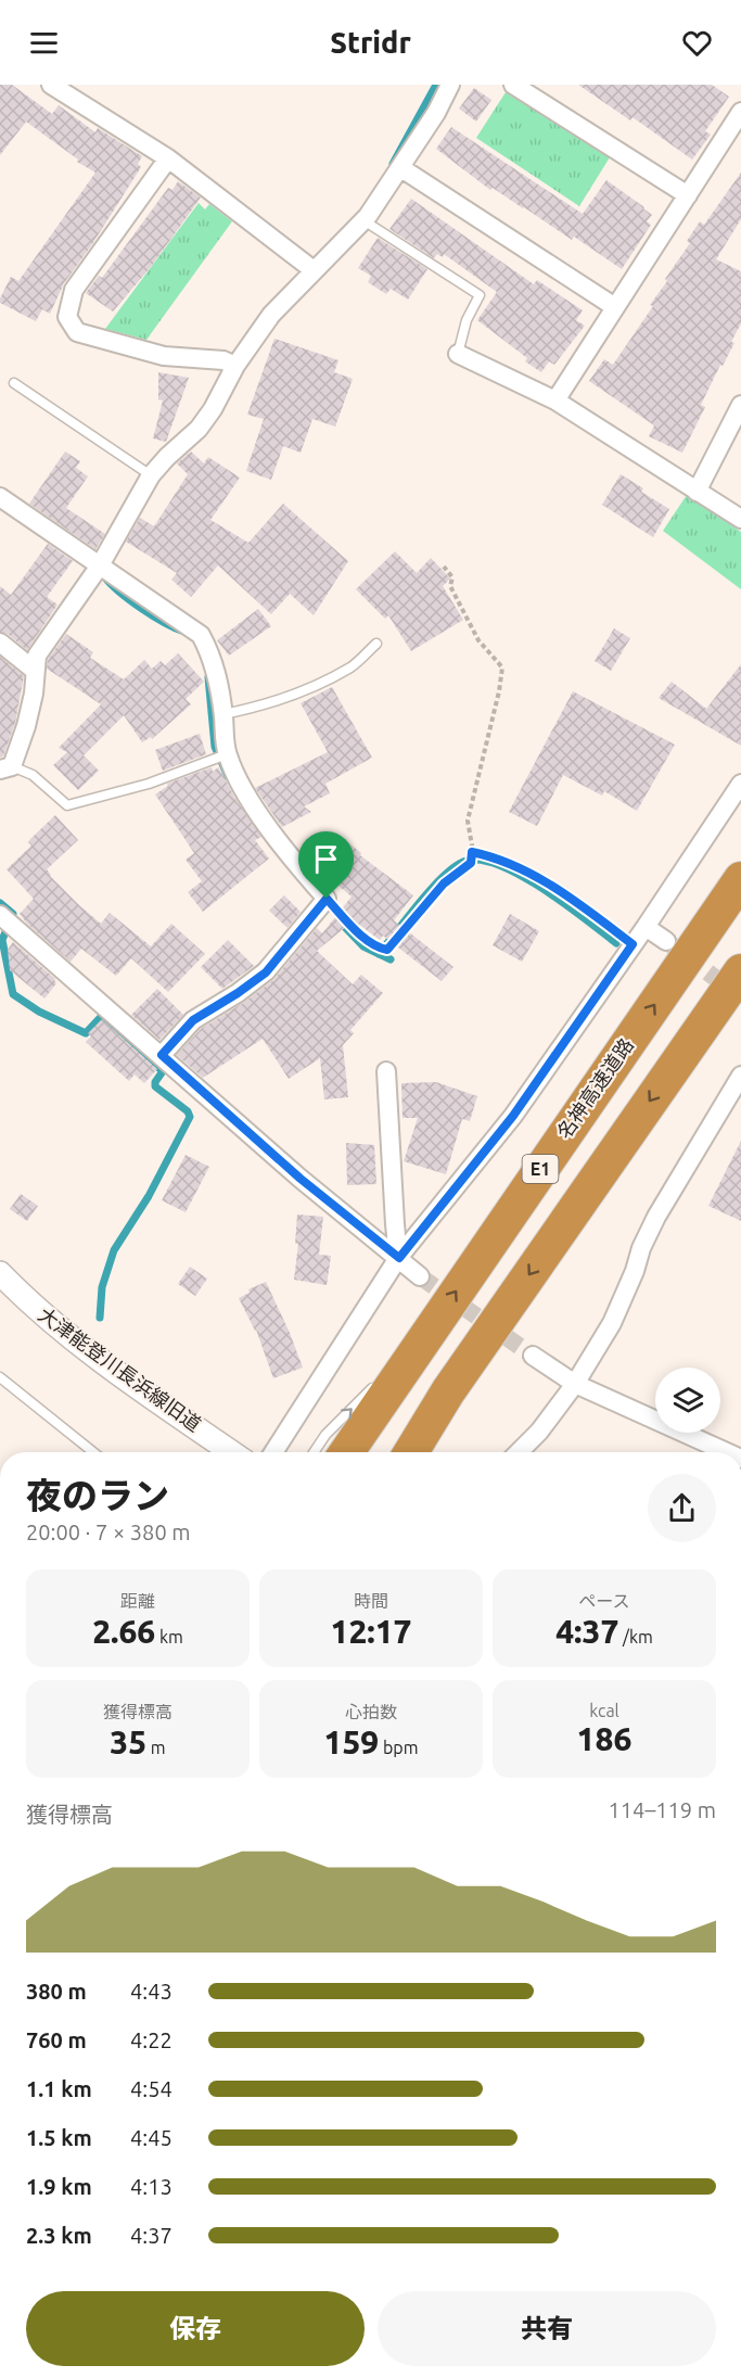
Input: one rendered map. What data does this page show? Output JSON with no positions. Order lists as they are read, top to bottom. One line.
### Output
{"streets":{"highway":["名神高速道路","E1"],"street":["大津能登川長浜線旧道"]},"page":{"header":"Stridr","heading":["夜のラン","20:00 · 7 × 380 m"],"stats":[["距離","2.66 km"],["時間","12:17"],["ペース","4:37 /km"],["獲得標高","35 m"],["心拍数","159 bpm"],["kcal","186"]],"chart":["獲得標高","114–119 m"],"list":[{"name":"380 m","note":"4:43"},{"name":"760 m","note":"4:22"},{"name":"1.1 km","note":"4:54"},{"name":"1.5 km","note":"4:45"},{"name":"1.9 km","note":"4:13"},{"name":"2.3 km","note":"4:37"}],"buttons":["保存","共有"]}}
